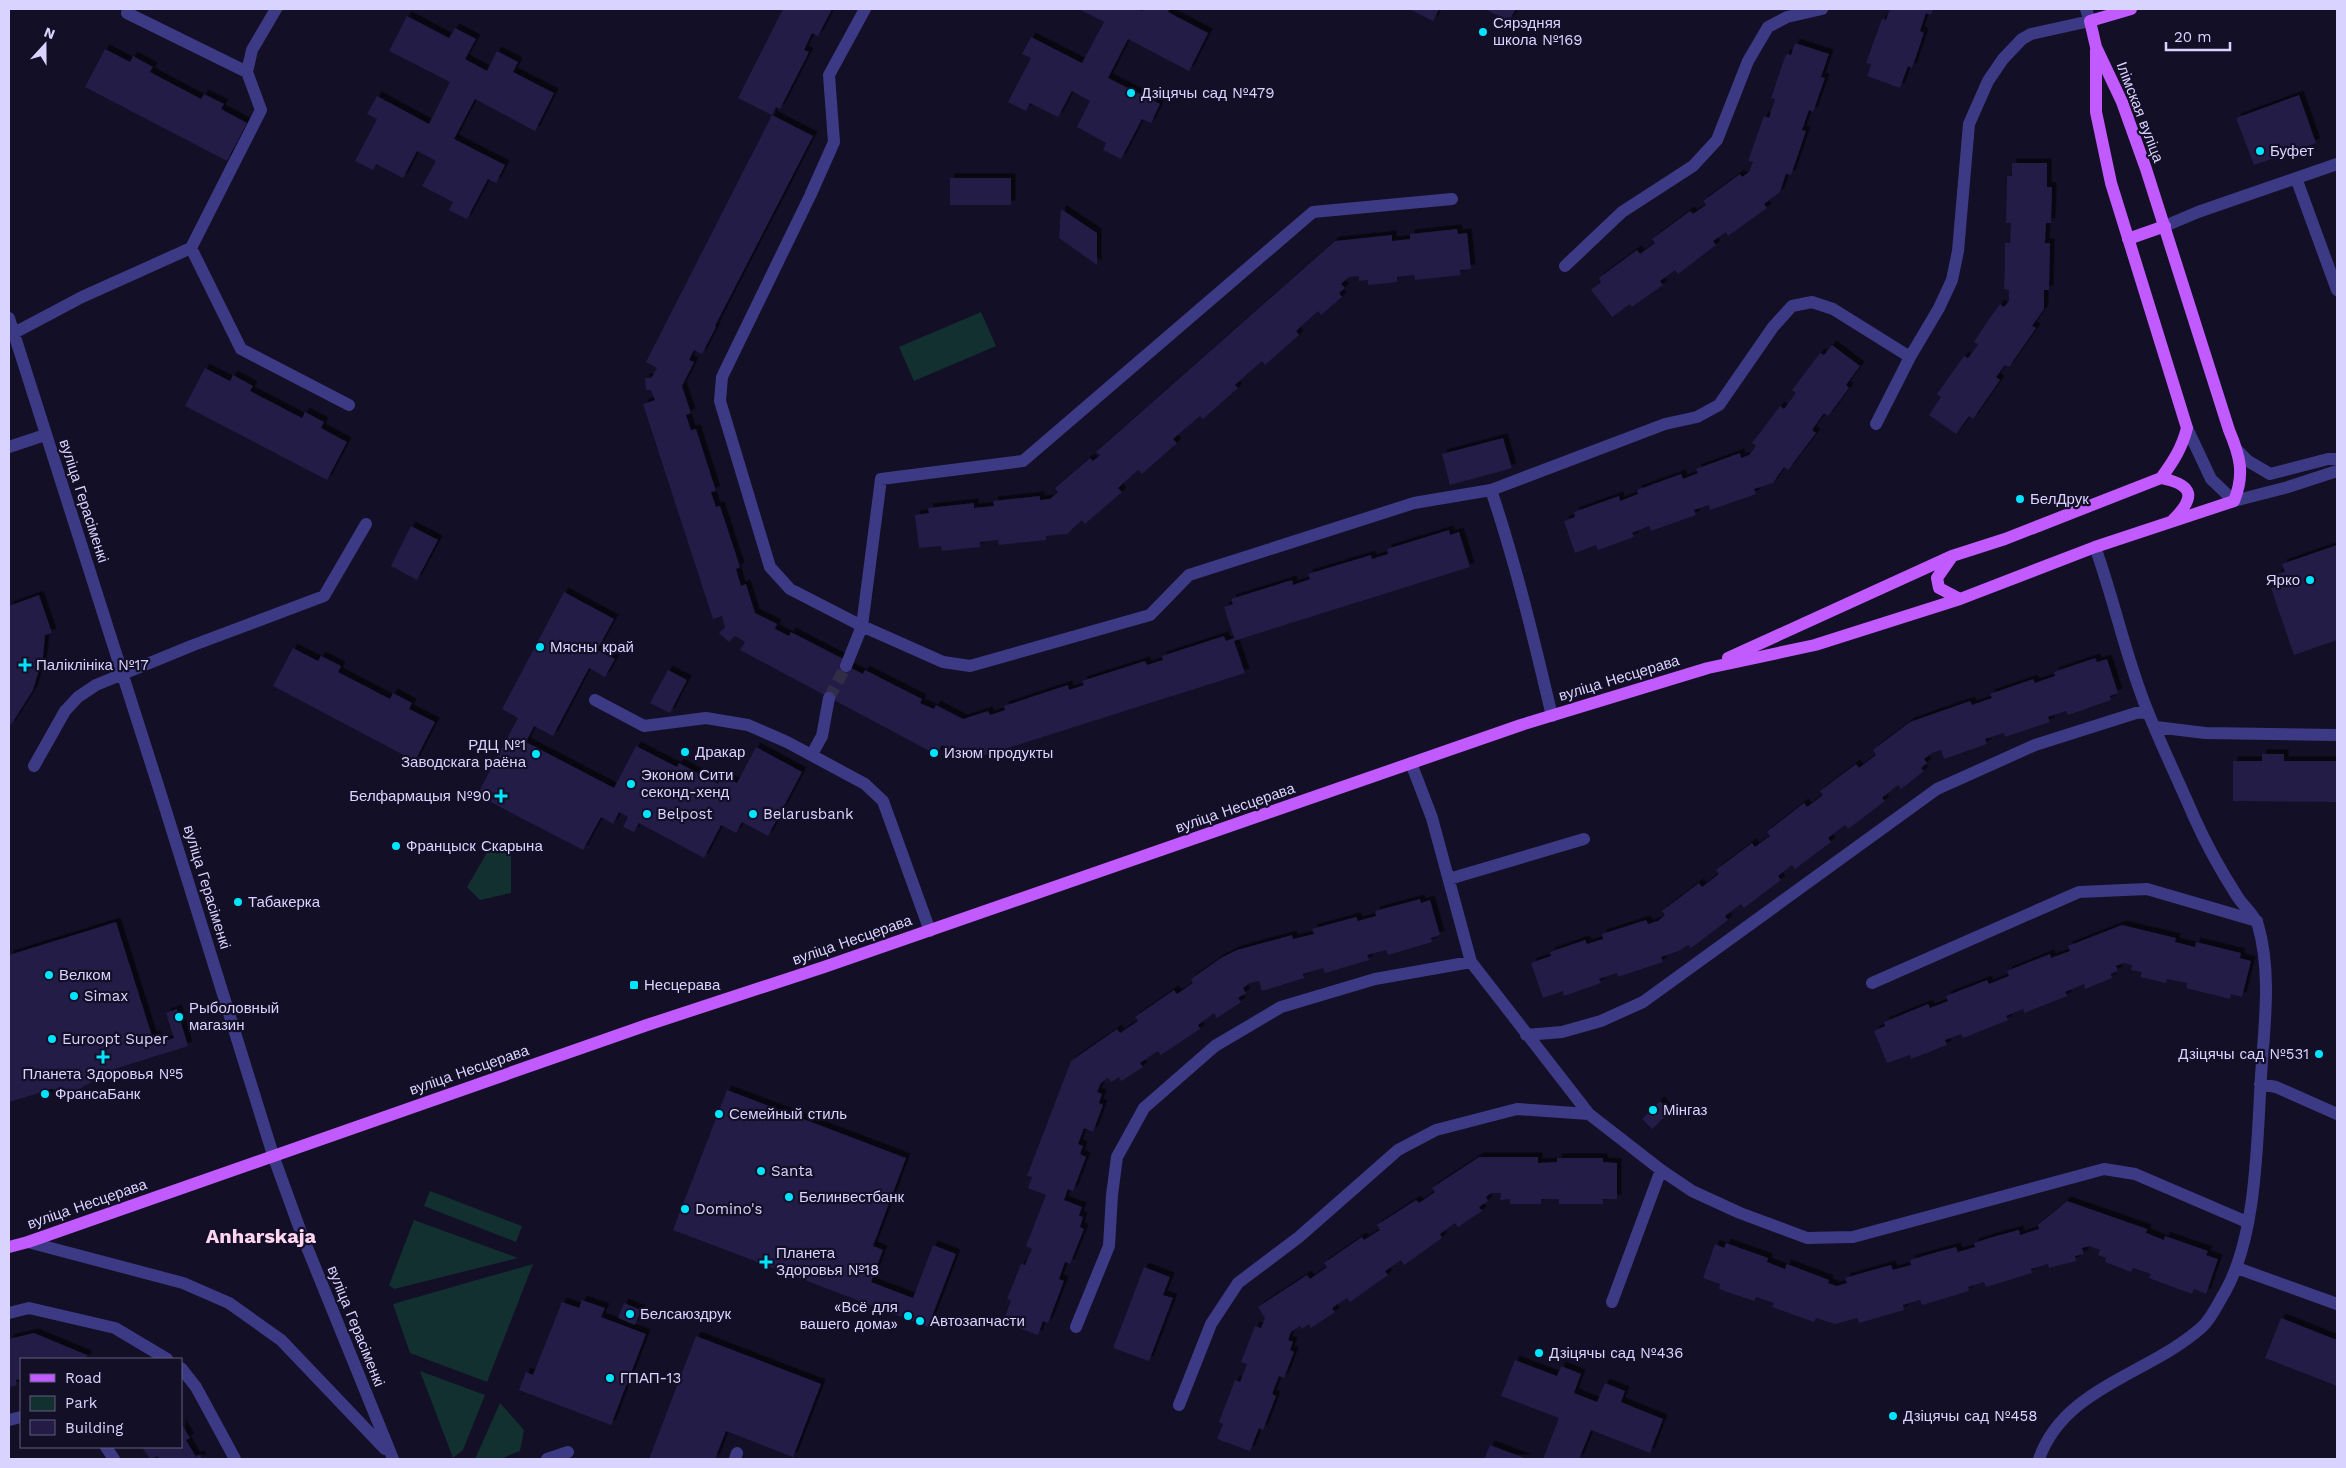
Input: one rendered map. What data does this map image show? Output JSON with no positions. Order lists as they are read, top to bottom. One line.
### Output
{"streets":{"main road":["Ілімская вуліца","вуліца Несцерава"],"street":["вуліца Герасіменкі"]},"crossings":[["вуліца Герасіменкі","вуліца Несцерава"]],"districts":["Anharskaja"],"places":{"other":["Сярэдняя школа №169","Дзіцячы сад №479","Буфет","БелДрук","Ярко","Мясны край","Дракар","Изюм продукты","РДЦ №1 Заводскага раёна","Эконом Сити секонд-хенд","Belpost","Belarusbank","Францыск Скарына","Табакерка","Велком","Simax","Рыболовный магазин","Euroopt Super","Дзіцячы сад №531","ФрансаБанк","Мінгаз","Семейный стиль","Santa","Белинвестбанк","Domino's","Белсаюздрук","«Всё для вашего дома»","Автозапчасти","Дзіцячы сад №436","ГПАП-13","Дзіцячы сад №458"],"health":["Паліклініка №17","Белфармацыя №90","Планета Здоровья №5","Планета Здоровья №18"],"transit":["Несцерава"]},"legend":["Road","Park","Building"],"scale_bar":"20 m","north":"top"}
